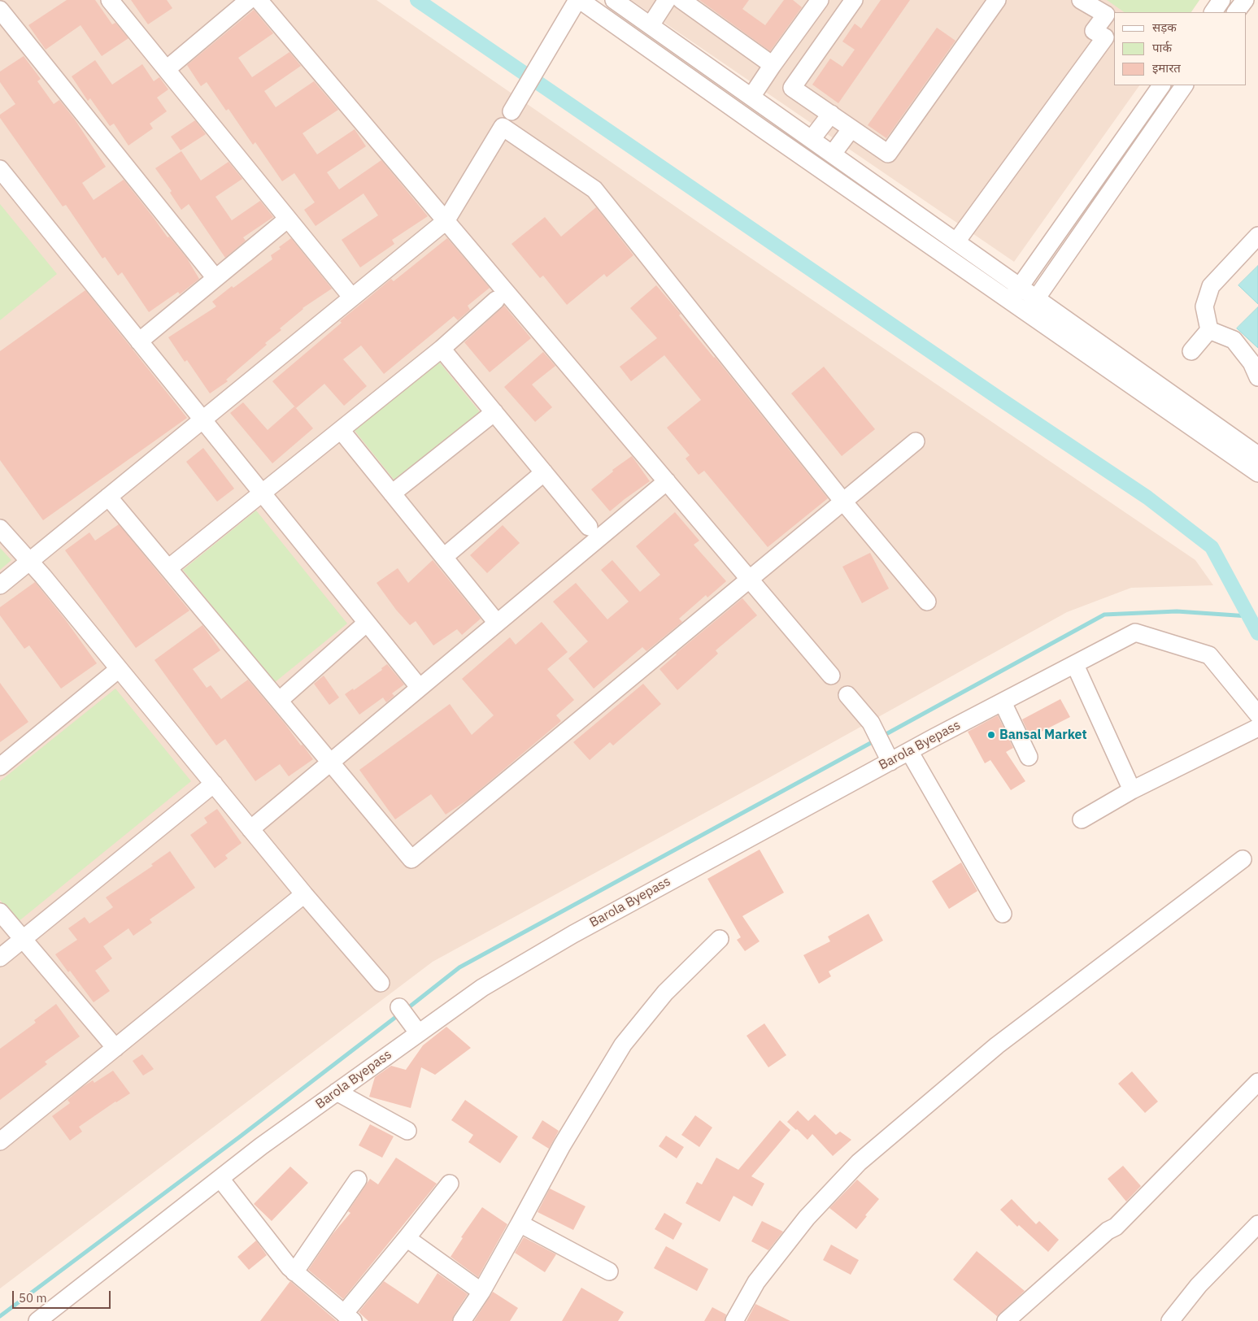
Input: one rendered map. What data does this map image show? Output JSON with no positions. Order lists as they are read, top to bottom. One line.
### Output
{"streets":{"street":["Barola Byepass"]},"places":["Bansal Market"],"legend":["सड़क","पार्क","इमारत"],"scale_bar":"50 m"}
